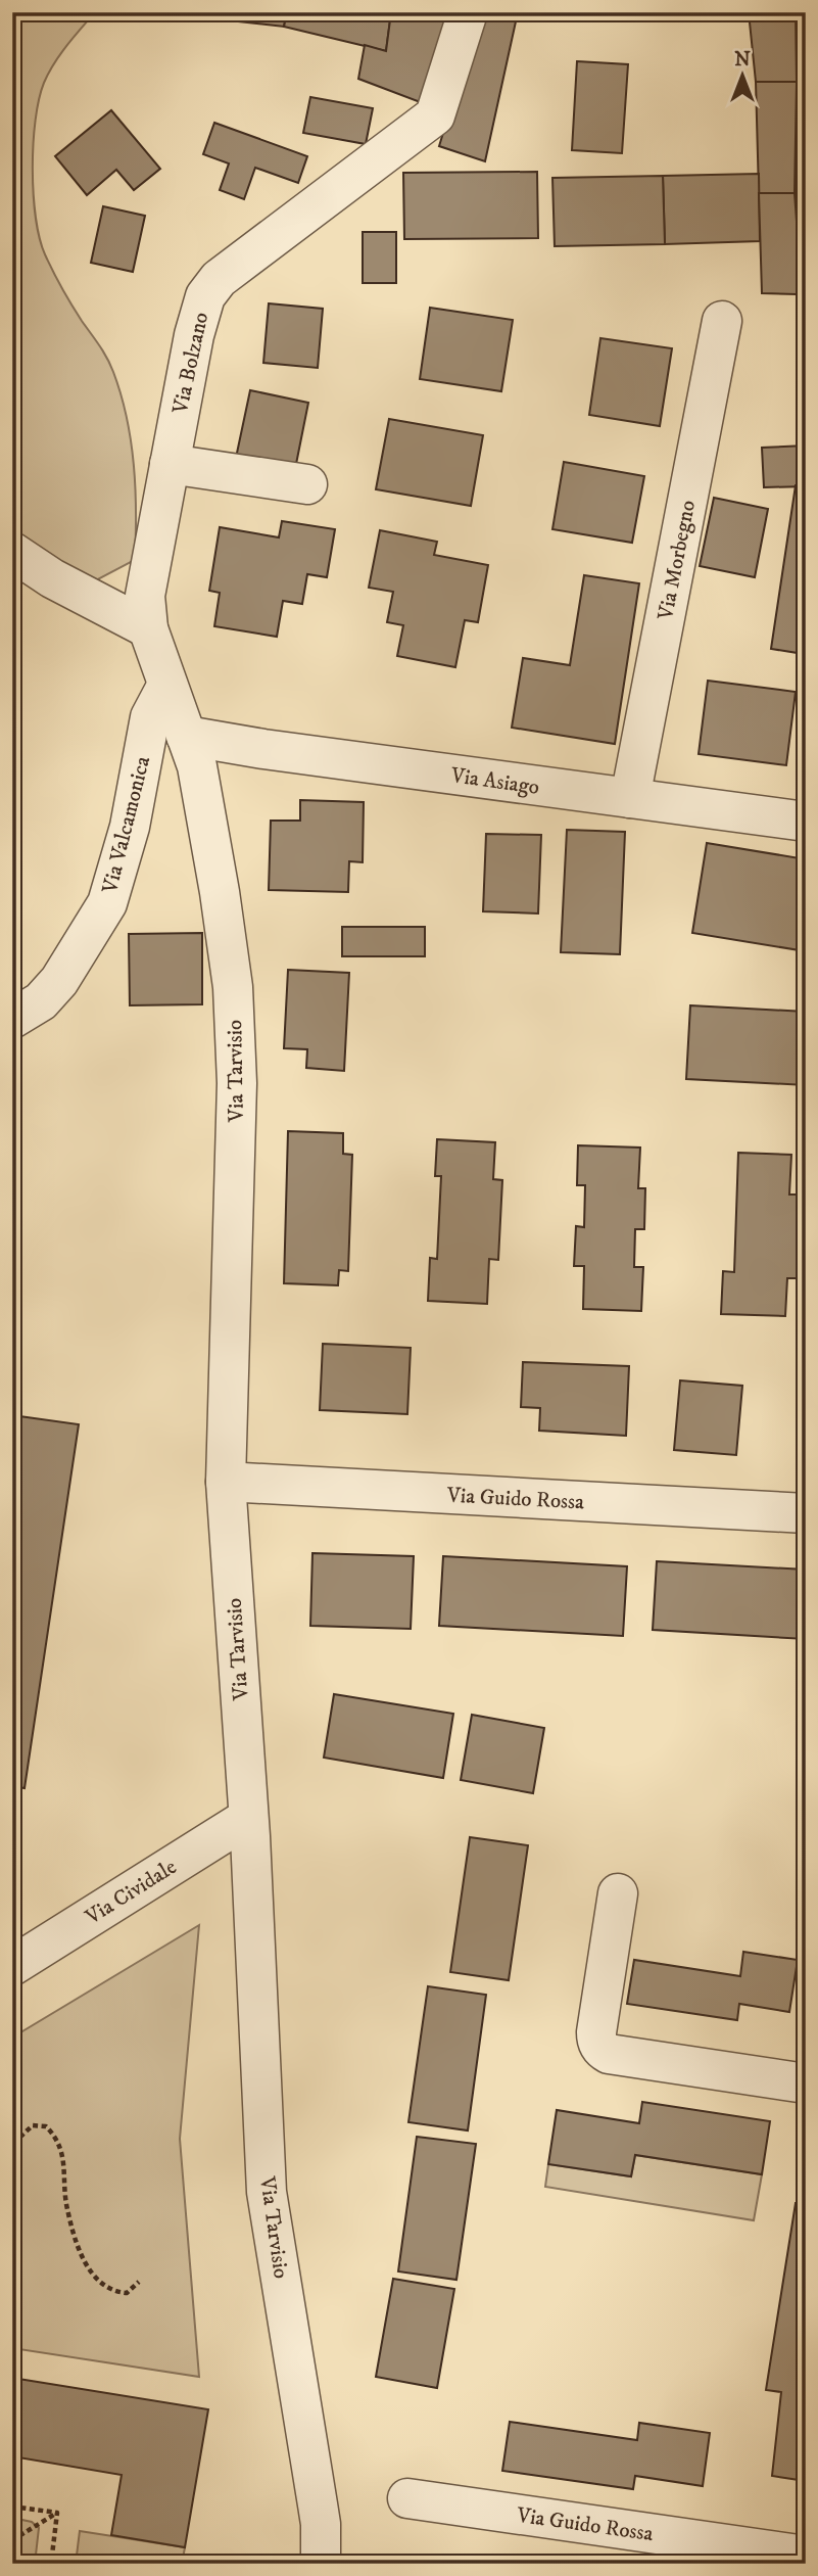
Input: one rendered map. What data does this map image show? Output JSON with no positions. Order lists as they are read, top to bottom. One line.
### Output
{"streets":{"street":["Via Bolzano","Via Morbegno","Via Asiago","Via Valcamonica","Via Tarvisio","Via Guido Rossa","Via Cividale"]},"crossings":[["Via Bolzano","Via Asiago"],["Via Bolzano","Via Valcamonica"],["Via Bolzano","Via Tarvisio"],["Via Morbegno","Via Asiago"],["Via Asiago","Via Tarvisio"],["Via Tarvisio","Via Guido Rossa"],["Via Tarvisio","Via Cividale"]],"north":"top"}
